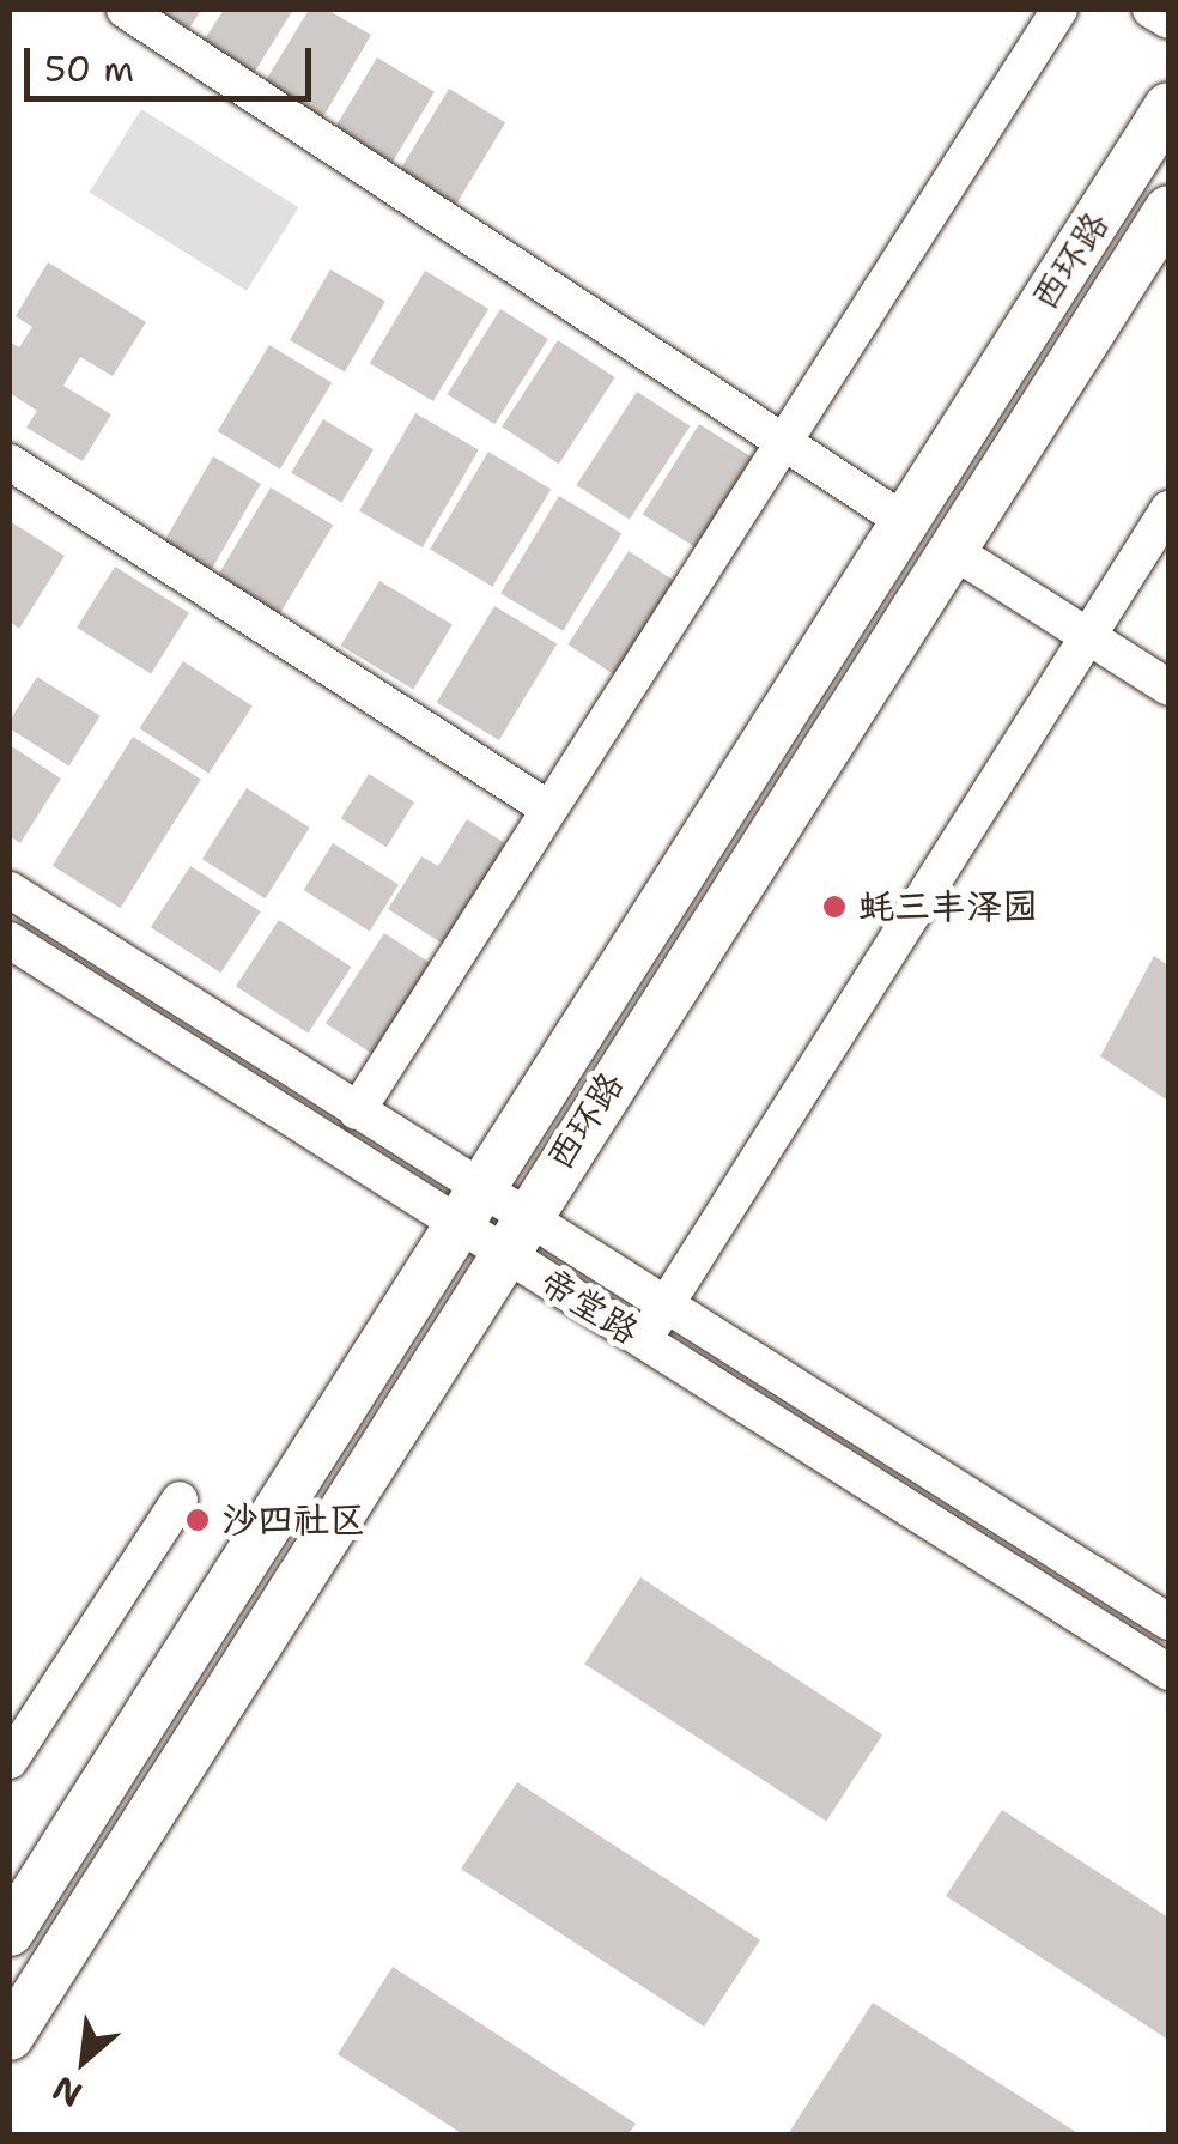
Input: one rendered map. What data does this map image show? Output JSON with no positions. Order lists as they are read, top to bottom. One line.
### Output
{"streets":{"main road":["西环路"],"street":["帝堂路"]},"crossings":[["西环路","帝堂路"]],"places":["蚝三丰泽园","沙四社区"],"scale_bar":"50 m","north":"bottom left"}
